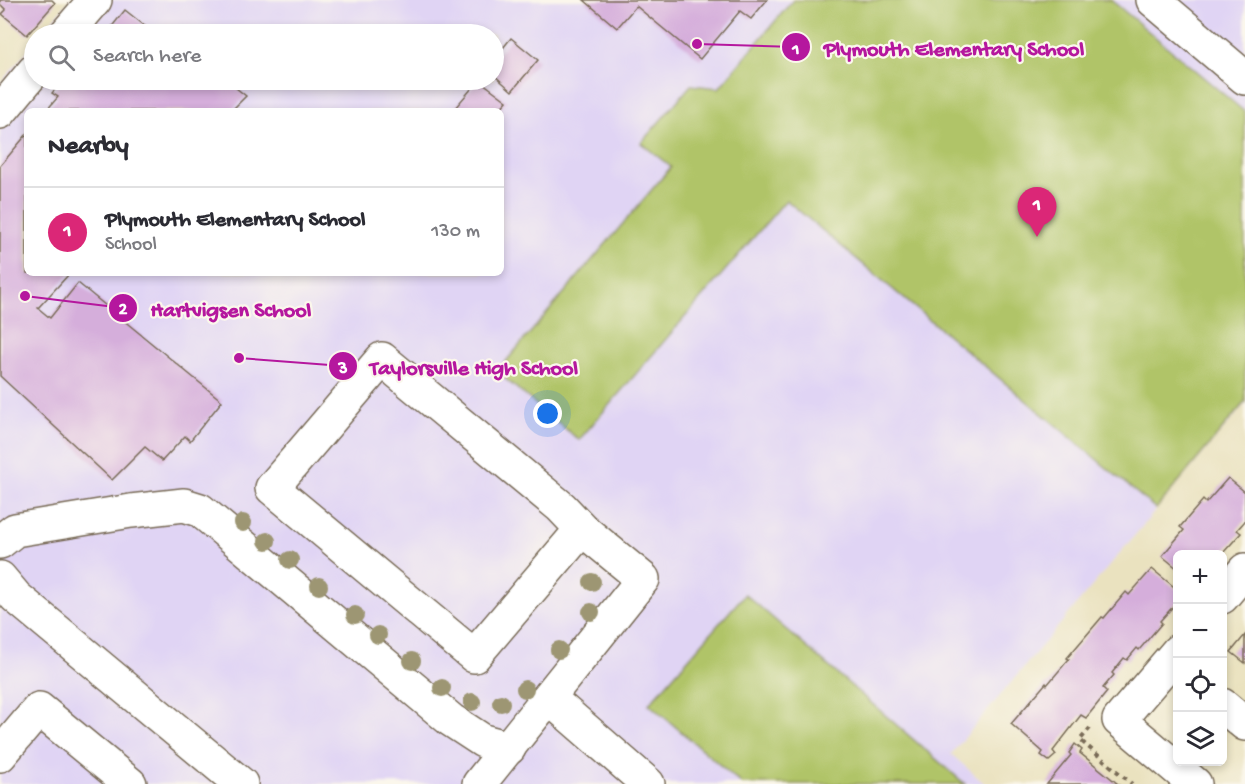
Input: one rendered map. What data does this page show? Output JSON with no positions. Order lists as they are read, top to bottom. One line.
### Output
{"places":["Plymouth Elementary School","Hartvigsen School","Taylorsville High School"],"page":{"search":"Search here","heading":"Nearby","list":[{"mark":"1","name":"Plymouth Elementary School","note":"School","value":"130 m"}],"pins":"1","map_buttons":["+","−"]}}
